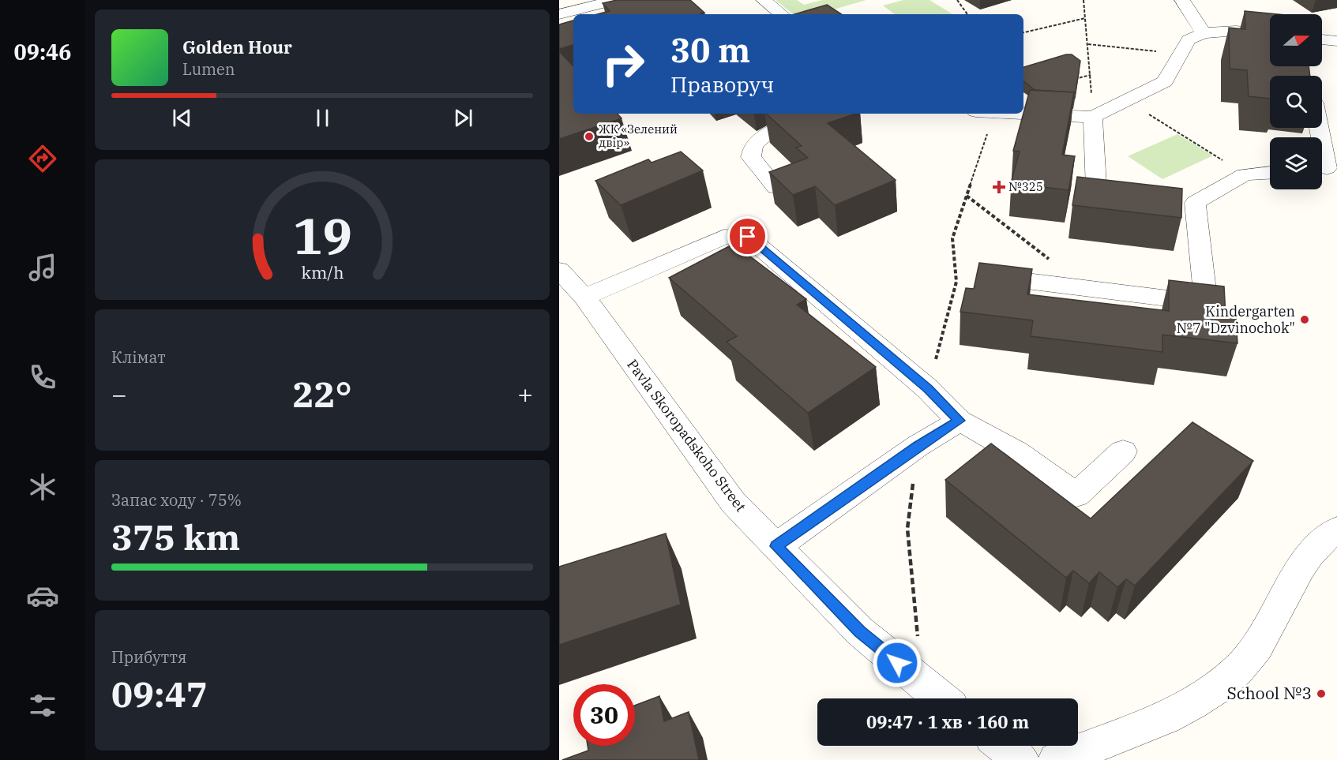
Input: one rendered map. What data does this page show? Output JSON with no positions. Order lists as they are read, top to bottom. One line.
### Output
{"streets":{"street":["Pavla Skoropadskoho Street"]},"places":{"other":["ЖК «Зелений двір»","Kindergarten №7 \"Dzvinochok\"","School №3"],"health":["№325"]},"north":"right","page":{"tabs":"09:46","turn":["30 m","Праворуч"],"song":["Golden Hour","Lumen"],"tile":["Клімат",["Запас ходу · 75%","375 km"],["Прибуття","09:47"]],"heat":["−","22°","+"],"limit":"30","trip":"09:47 · 1 хв · 160 m","gauge":["19","km/h"]}}
